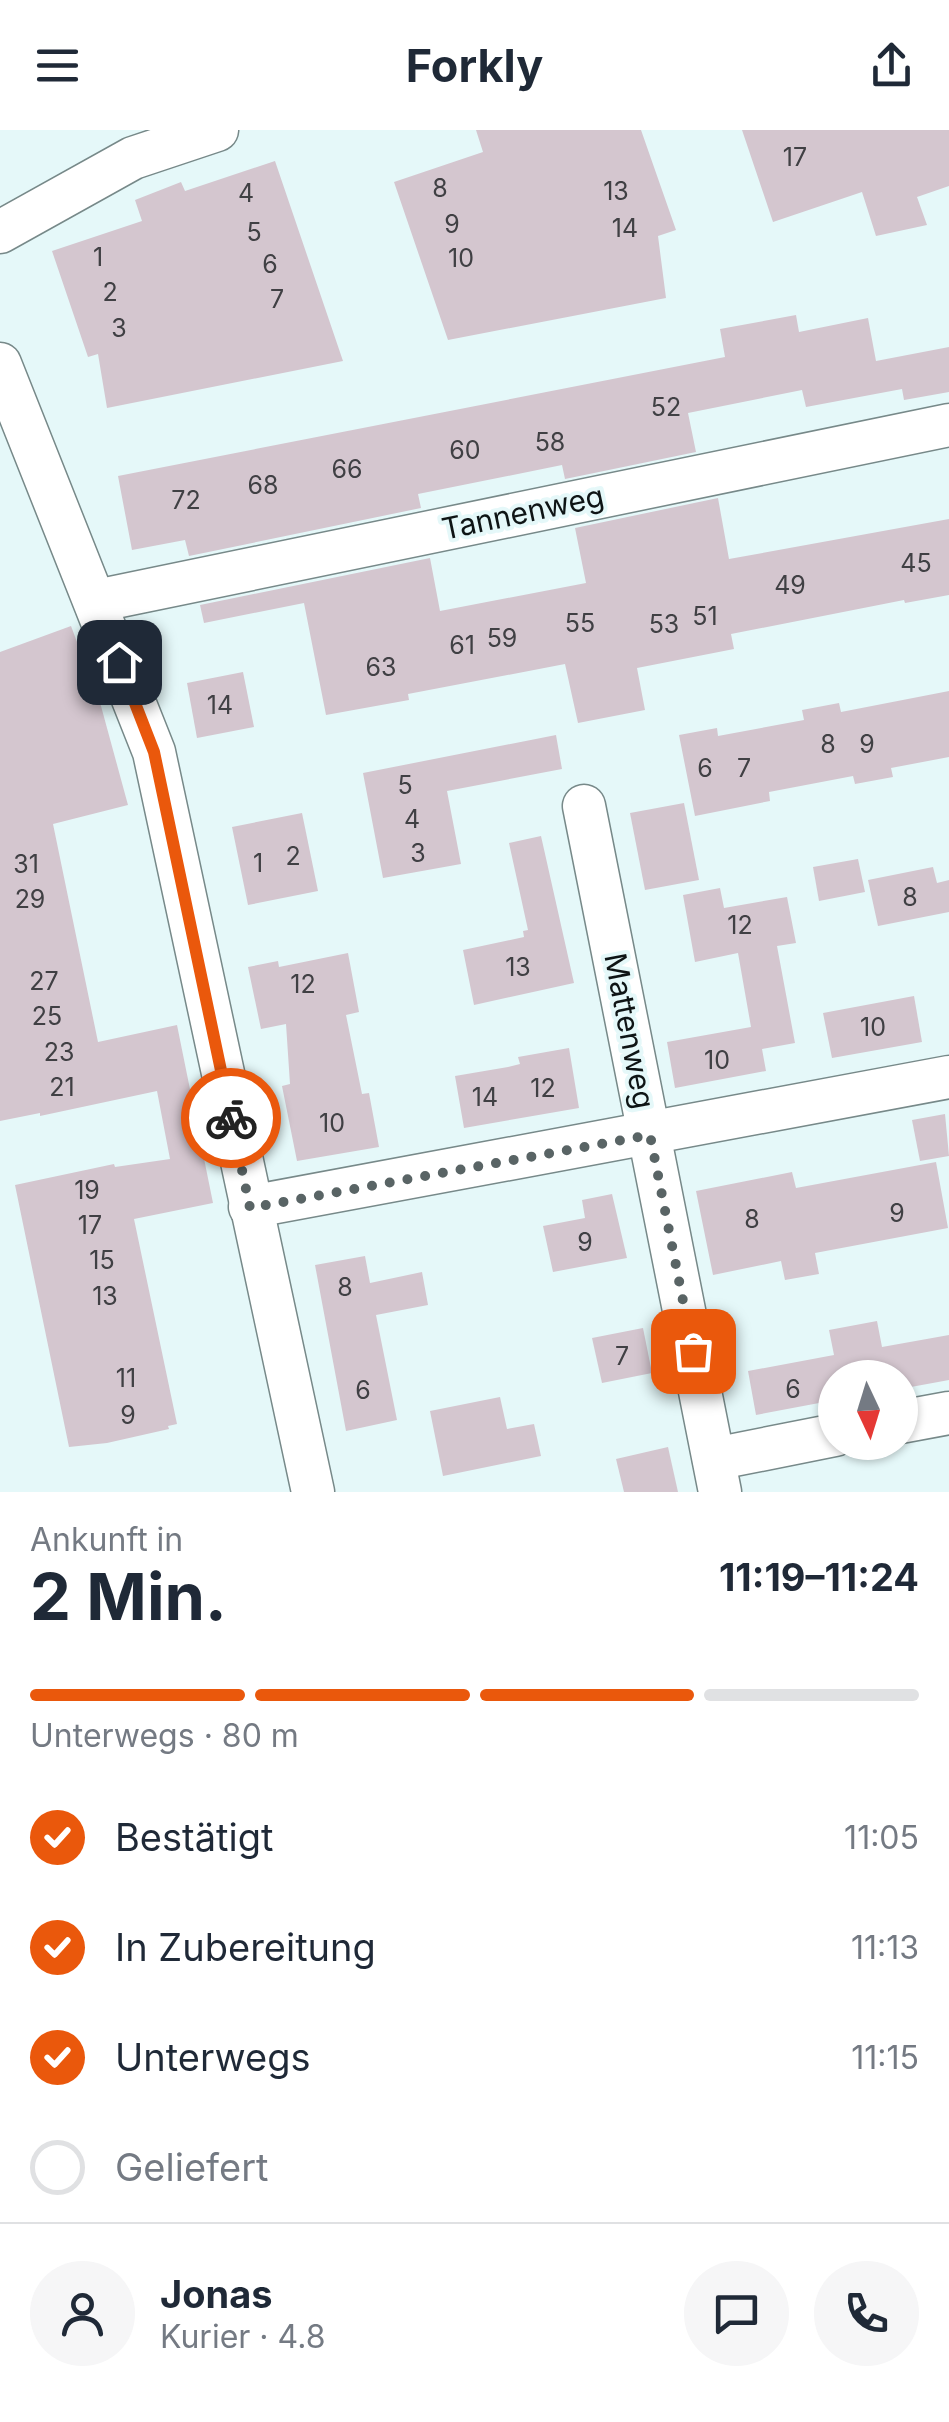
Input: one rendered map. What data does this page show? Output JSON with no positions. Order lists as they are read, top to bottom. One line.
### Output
{"streets":{"street":["Tannenweg","Mattenweg"]},"house_numbers":["17","8","13","4","9","14","5","1","10","6","2","7","3","52","58","60","66","68","72","45","49","51","55","53","59","61","63","14","8","9","6","7","5","4","3","2","1","31","8","29","12","13","27","12","25","10","23","10","21","12","14","10","19","9","8","17","9","15","8","13","7","11","6","6","9"],"north":"bottom","page":{"header":"Forkly","heading":["2 Min.","Ankunft in","11:19–11:24"],"panel":["Jonas","Kurier · 4.8"],"bar":"Unterwegs · 80 m","list":[["Bestätigt","11:05"],["In Zubereitung","11:13"],["Unterwegs","11:15"],"Geliefert"]}}
